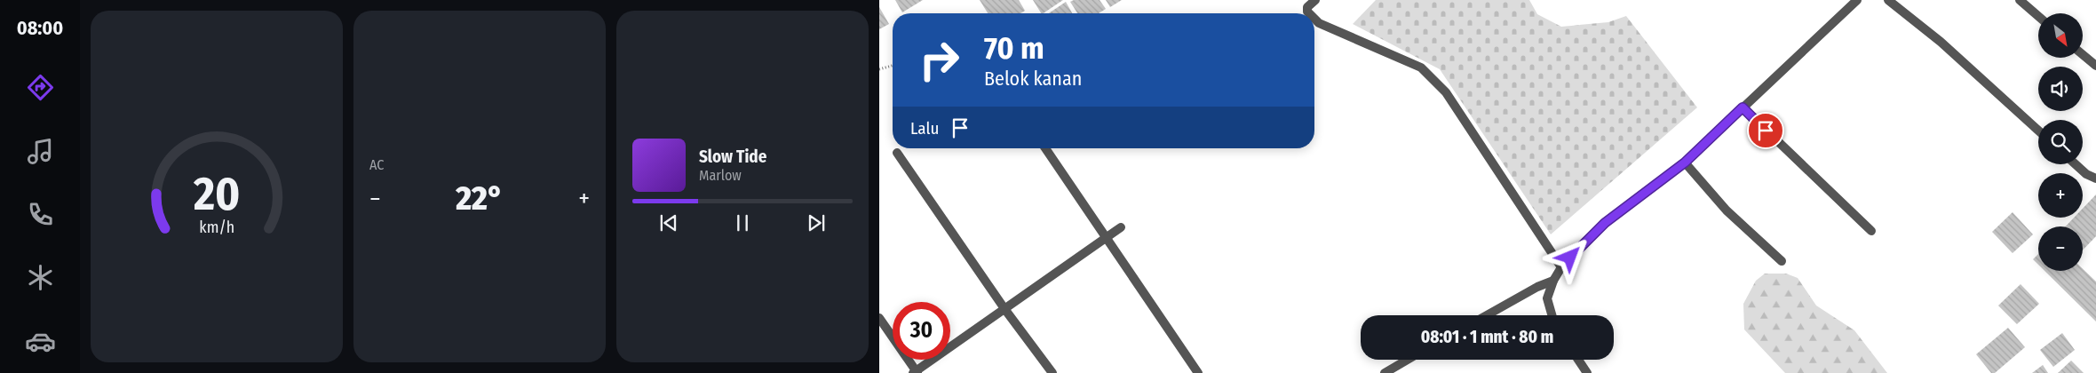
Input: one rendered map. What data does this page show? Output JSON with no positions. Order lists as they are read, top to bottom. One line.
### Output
{"north":"bottom right","page":{"tabs":"08:00","tile":"AC","map_buttons":["+","−"],"turn":["70 m","Belok kanan"],"then":"Lalu","song":["Slow Tide","Marlow"],"heat":["−","22°","+"],"limit":"30","trip":"08:01 · 1 mnt · 80 m","gauge":["20","km/h"]}}
